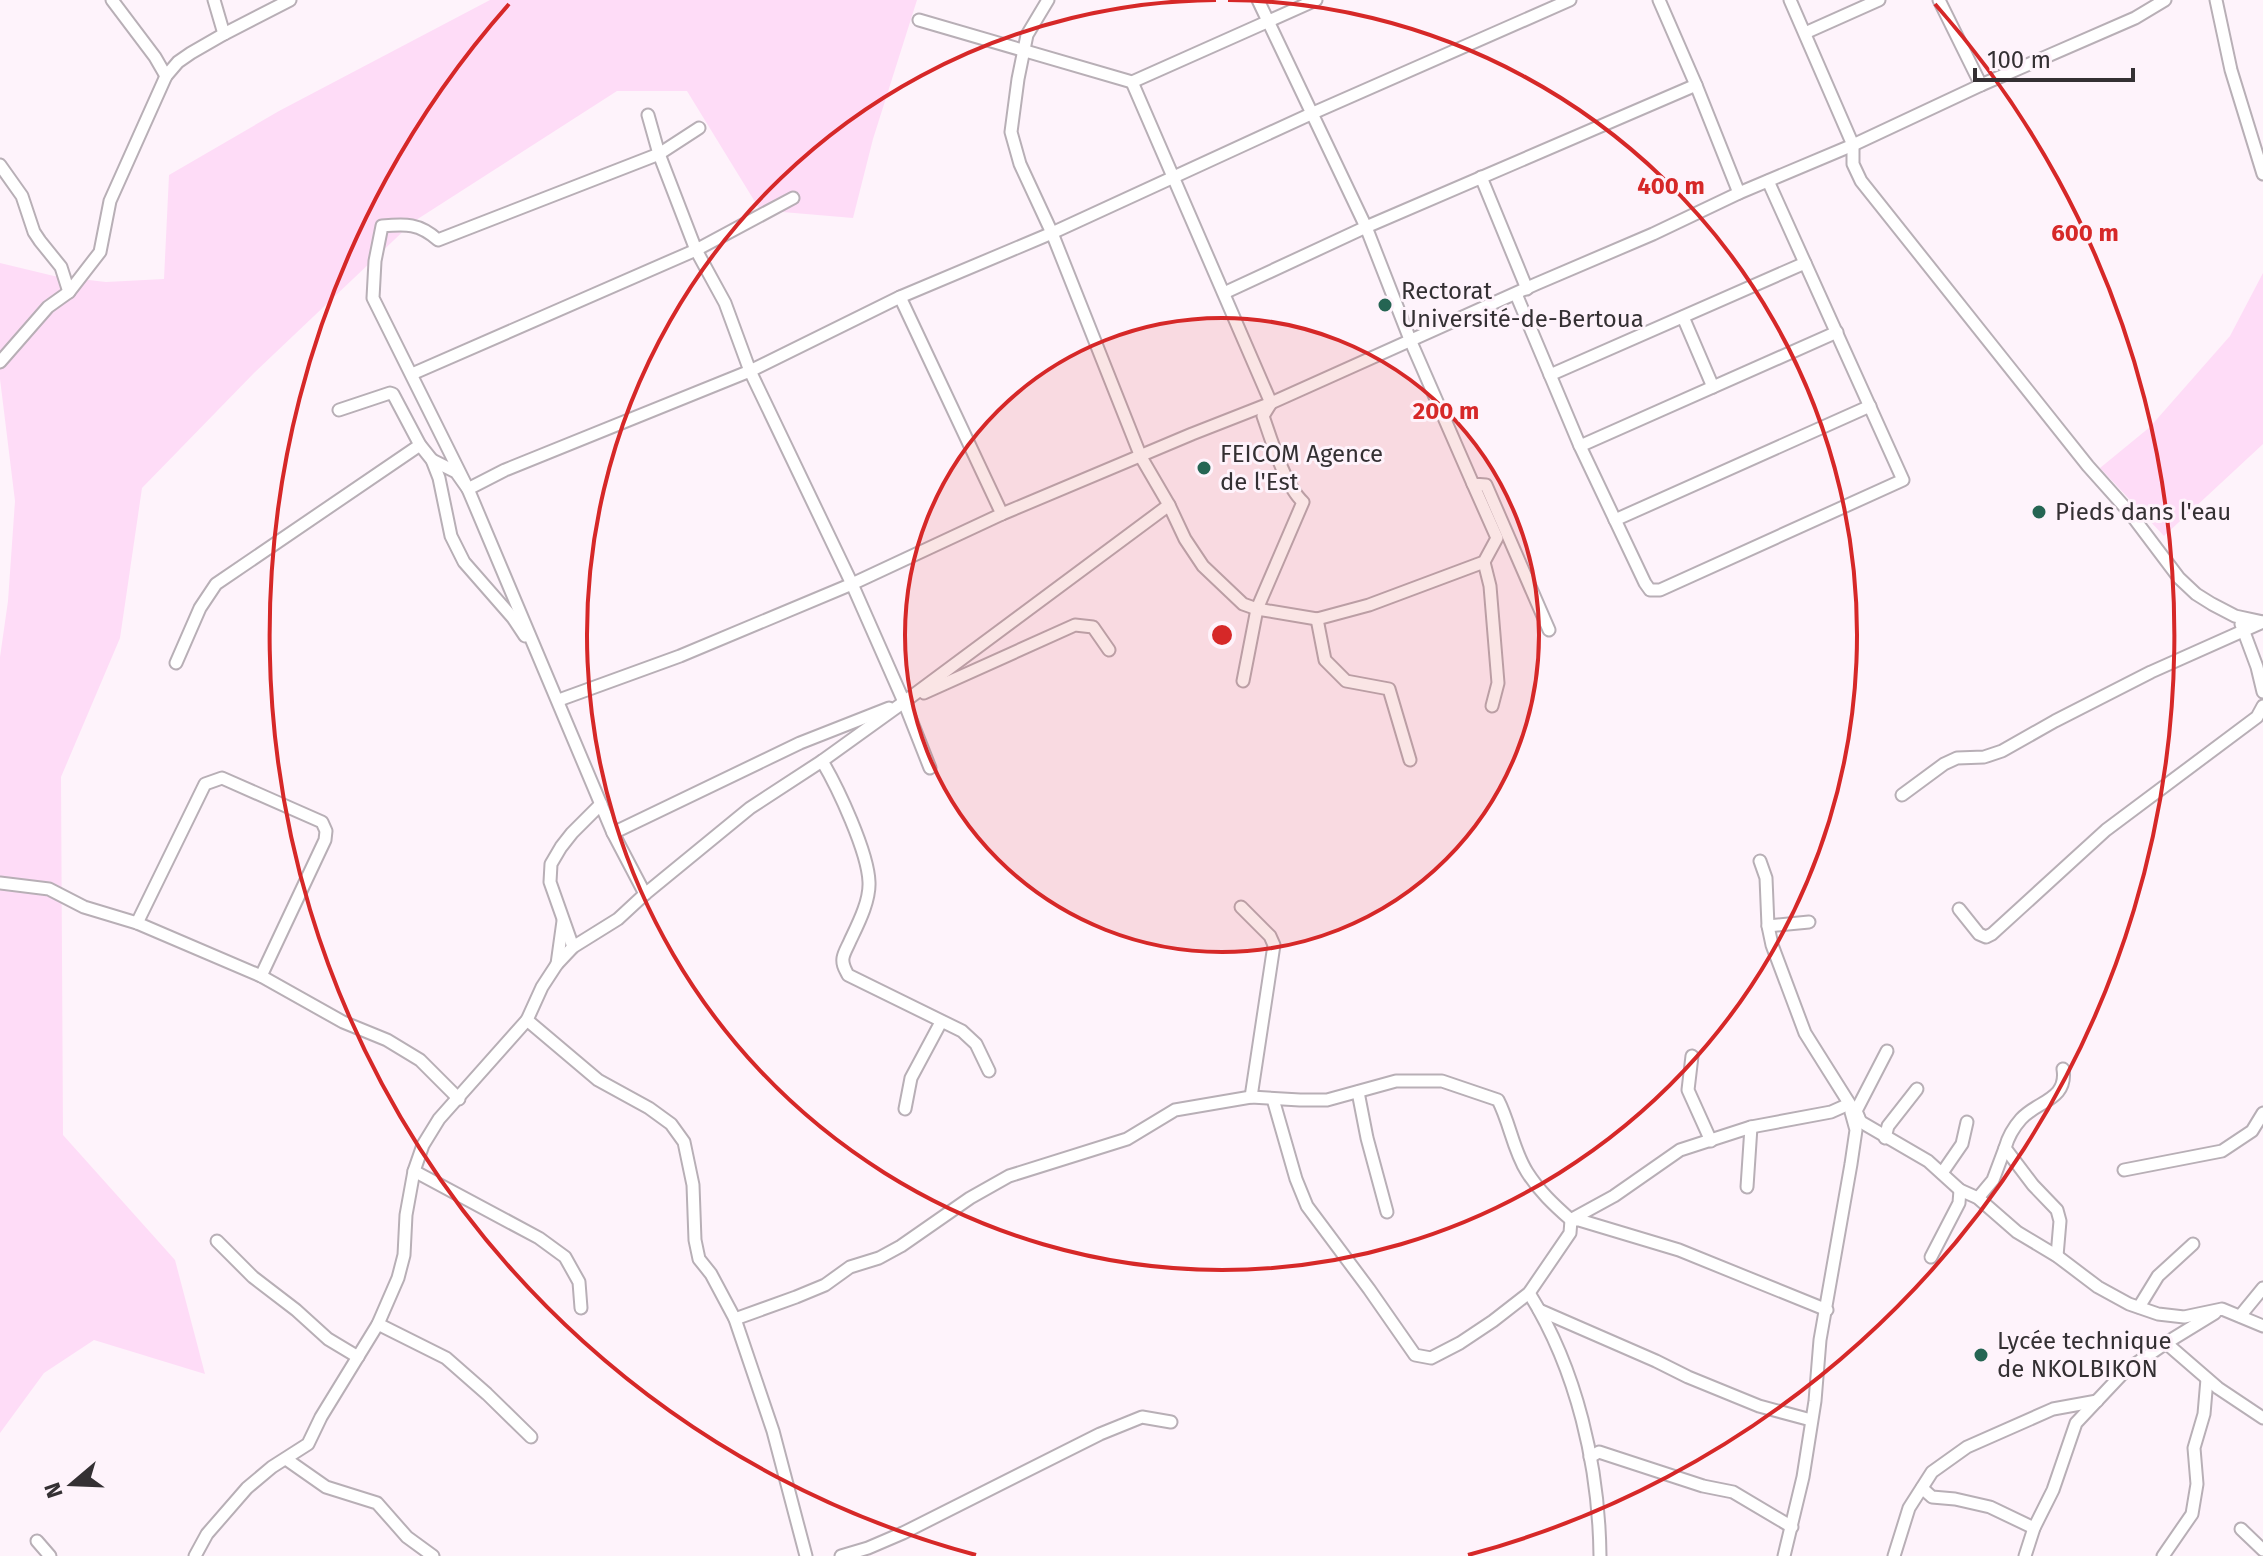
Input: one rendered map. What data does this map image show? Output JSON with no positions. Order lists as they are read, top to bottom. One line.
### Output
{"places":["Rectorat Université-de-Bertoua","FEICOM Agence de l'Est","Pieds dans l'eau","Lycée technique de NKOLBIKON"],"scale_bar":"100 m","north":"left","rings":["400 m","600 m","200 m"]}
